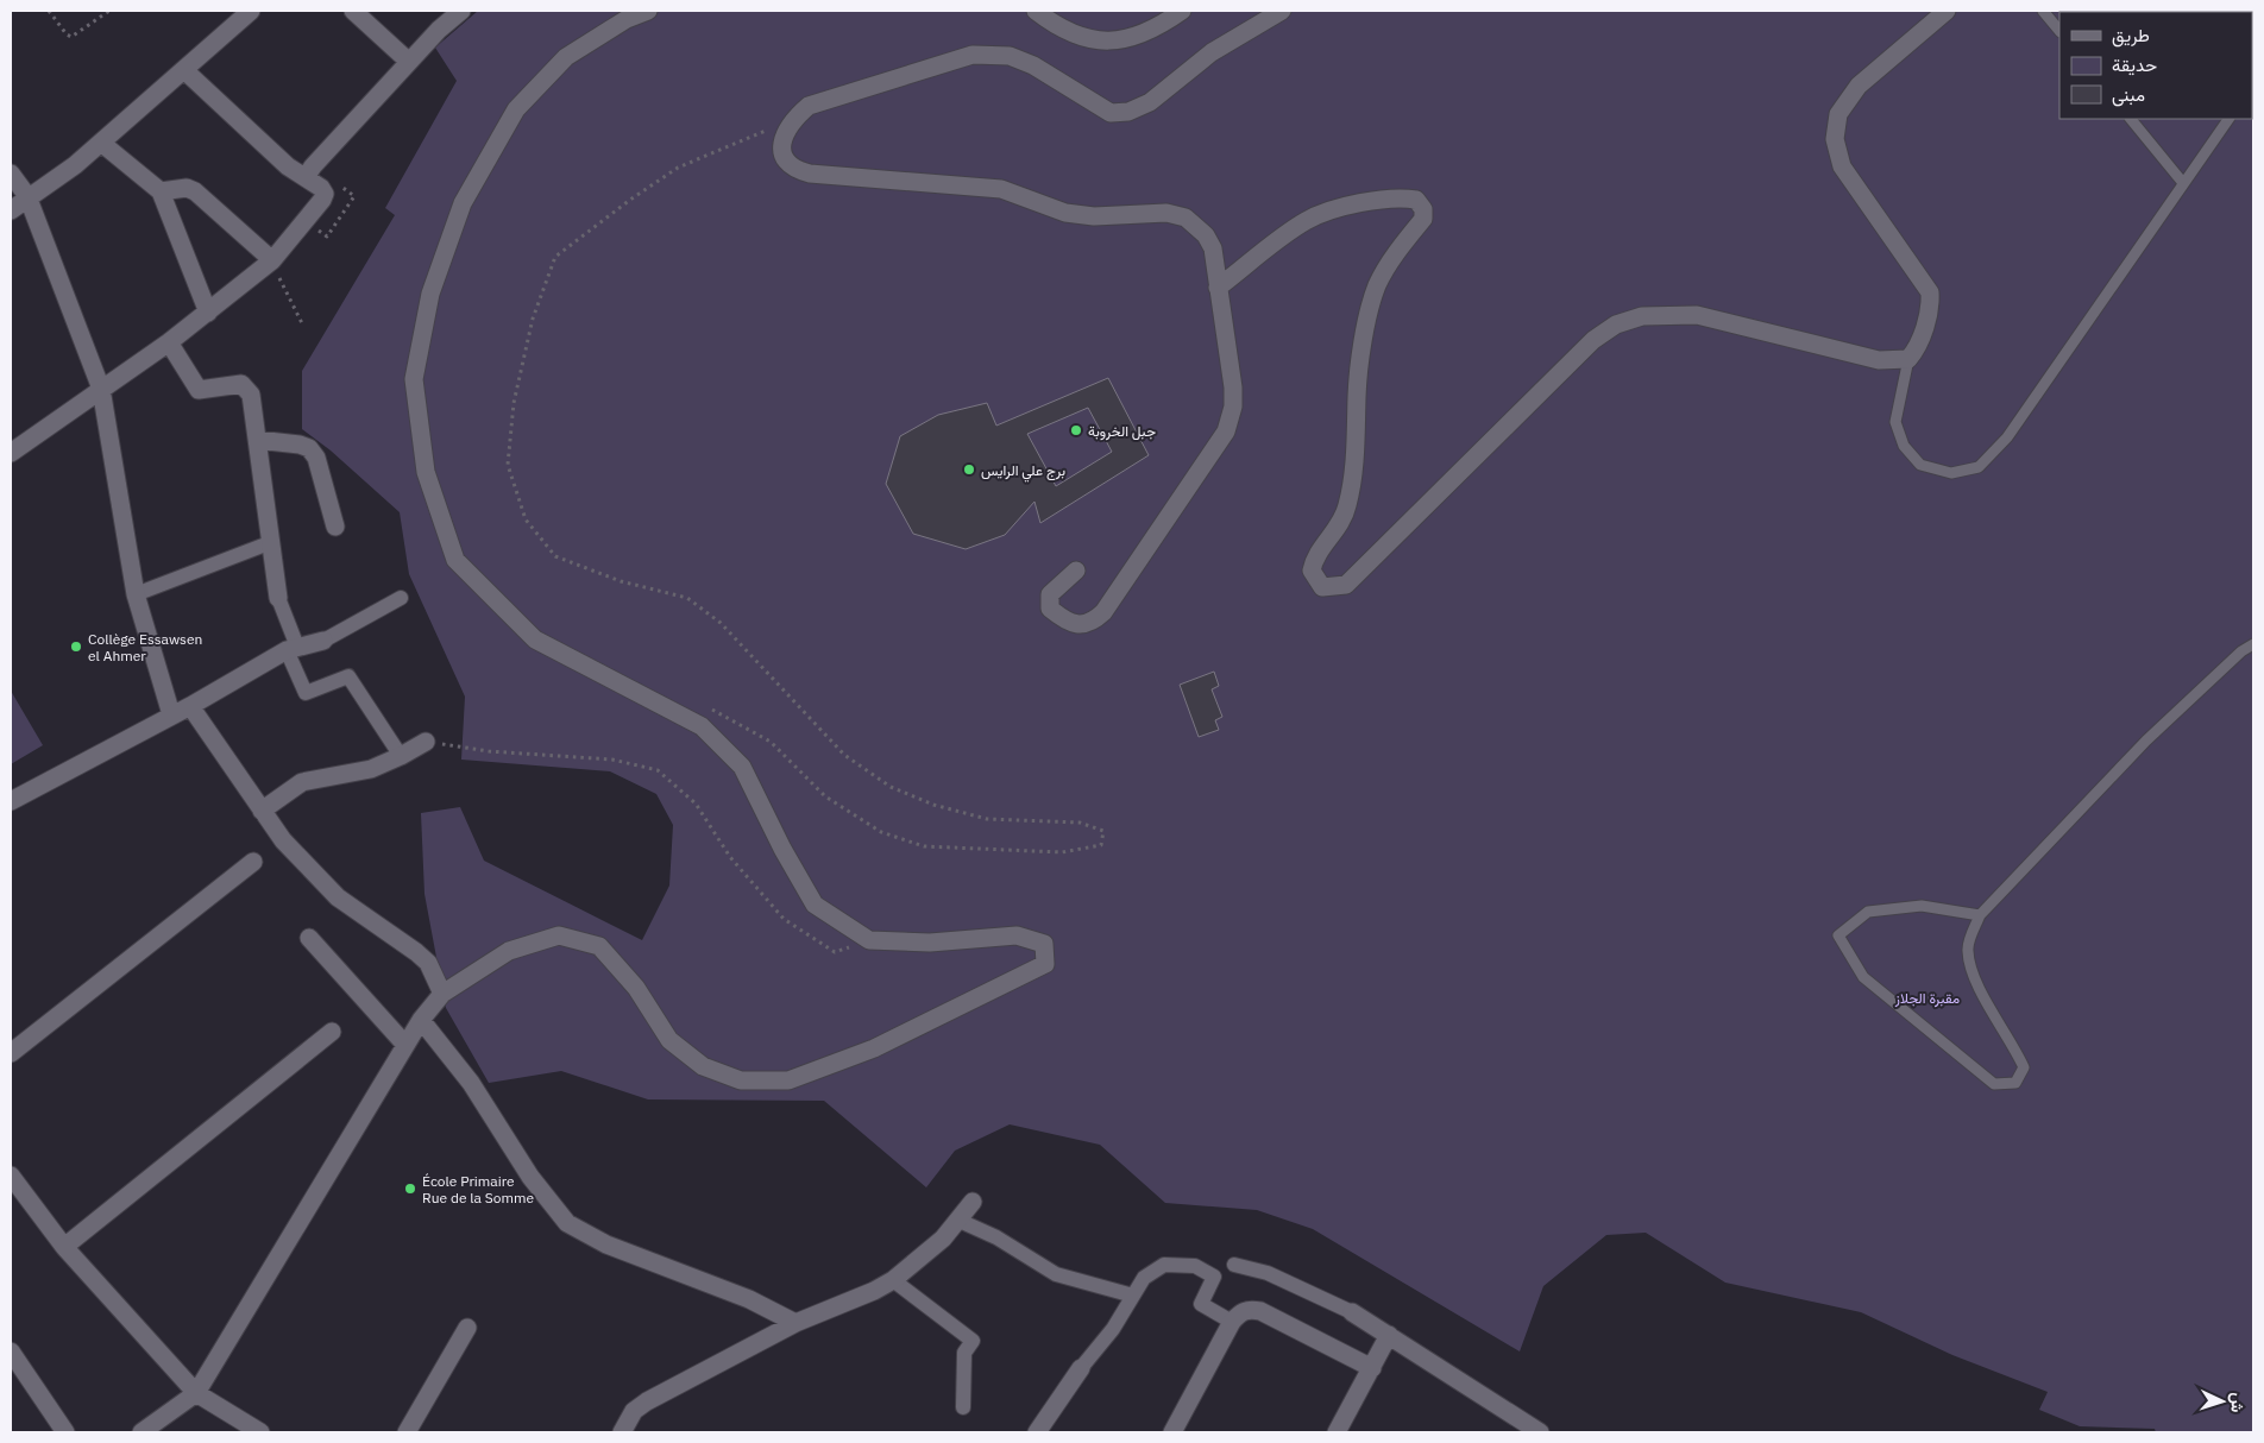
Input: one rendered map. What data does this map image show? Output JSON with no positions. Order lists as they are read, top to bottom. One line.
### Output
{"parks":["مقبرة الجلاز"],"places":["جبل الخروبة","برج علي الرايس","Collège Essawsen el Ahmer","École Primaire Rue de la Somme"],"legend":["طريق","حديقة","مبنى"],"north":"right"}
